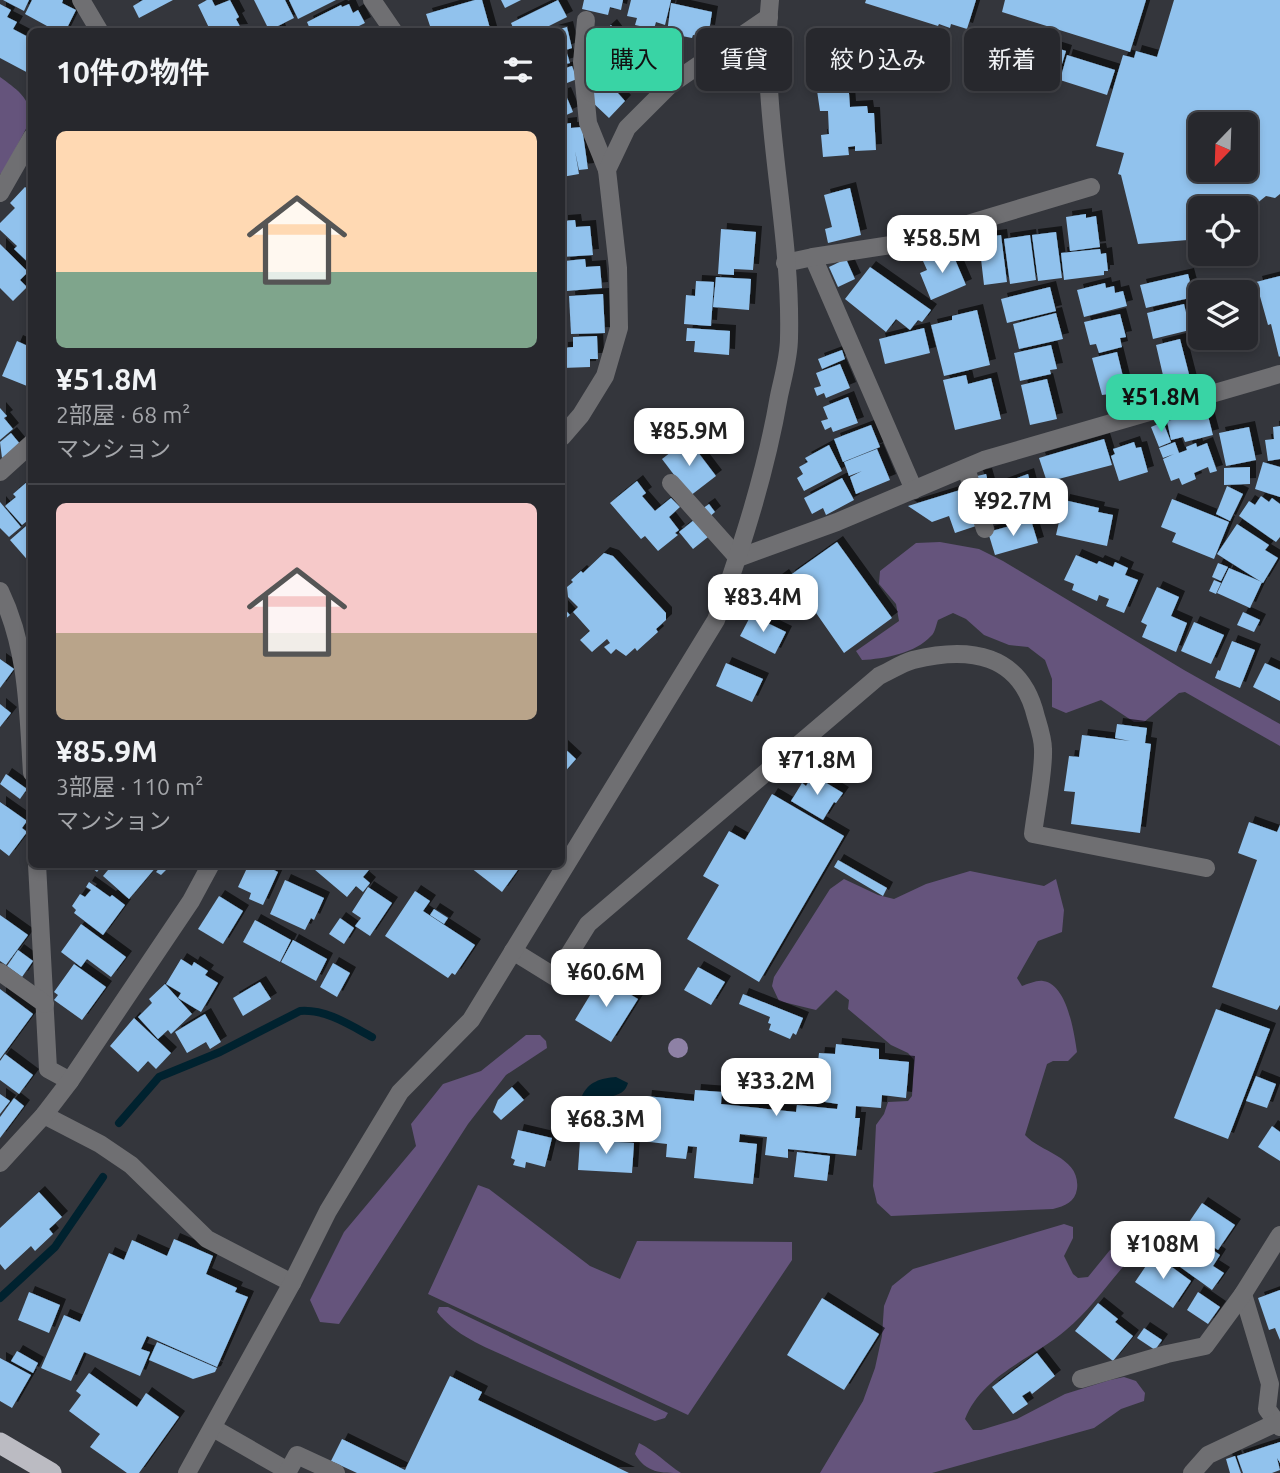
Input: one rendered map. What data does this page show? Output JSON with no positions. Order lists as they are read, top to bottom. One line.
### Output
{"north":"bottom left","page":{"chip":["購入","賃貸","絞り込み","新着"],"heading":"10件の物件","list":[{"name":"¥51.8M","note":"2部屋 · 68 m² · マンション"},{"name":"¥85.9M","note":"3部屋 · 110 m² · マンション"}],"price":["¥58.5M","¥51.8M","¥85.9M","¥92.7M","¥83.4M","¥71.8M","¥60.6M","¥33.2M","¥68.3M","¥108M"]}}
